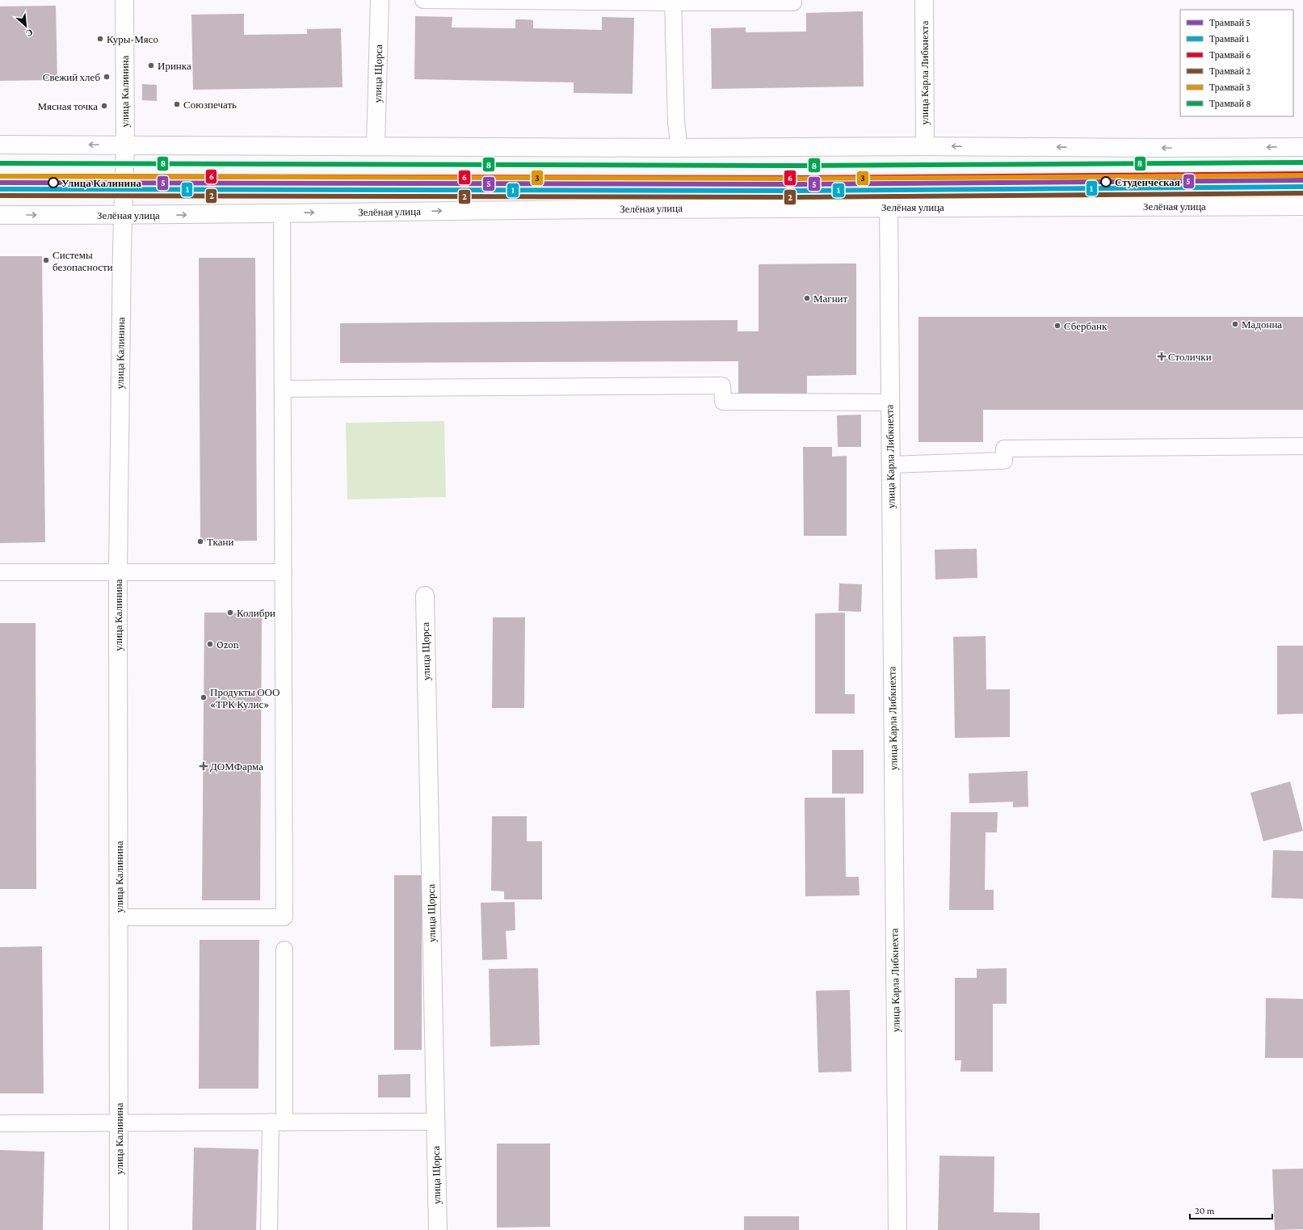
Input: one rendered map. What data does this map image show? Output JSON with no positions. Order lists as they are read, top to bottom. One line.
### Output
{"streets":{"street":["улица Карла Либкнехта","улица Щорса","улица Калинина","Зелёная улица"]},"crossings":[["улица Карла Либкнехта","Зелёная улица"],["улица Калинина","Зелёная улица"]],"places":{"other":["Куры-Мясо","Иринка","Свежий хлеб","Союзпечать","Мясная точка","Студенческая","Улица Калинина","Системы безопасности","Магнит","Мадонна","Сбербанк","Ткани","Колибри","Ozon","Продукты ООО «ТРК Кулис»"],"health":["Столички","ДОМФарма"]},"lines":["tram line 8","tram line 6","tram line 3","tram line 5","tram line 1","tram line 2"],"legend":["Трамвай 5","Трамвай 1","Трамвай 6","Трамвай 2","Трамвай 3","Трамвай 8"],"scale_bar":"20 m","north":"bottom right"}
